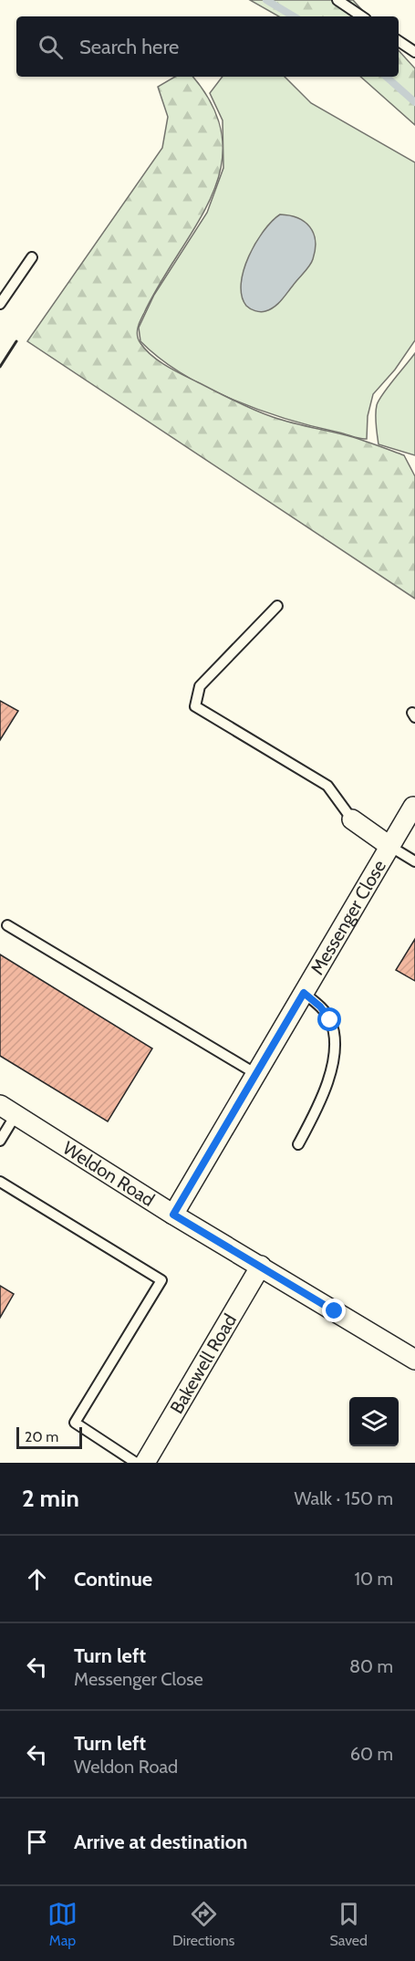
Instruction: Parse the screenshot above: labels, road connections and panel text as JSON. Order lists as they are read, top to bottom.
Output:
{
  "streets": {
    "street": ["Messenger Close", "Weldon Road", "Bakewell Road"]
  },
  "crossings": [
    ["Messenger Close", "Weldon Road"],
    ["Weldon Road", "Bakewell Road"]
  ],
  "scale_bar": "20 m",
  "page": {
    "search": "Search here",
    "scale": "20 m",
    "heading": ["2 min", "Walk · 150 m"],
    "list": [
      ["Continue", "10 m"],
      ["Turn left", "Messenger Close", "80 m"],
      ["Turn left", "Weldon Road", "60 m"],
      "Arrive at destination"
    ],
    "nav": ["Map", "Directions", "Saved"]
  }
}
